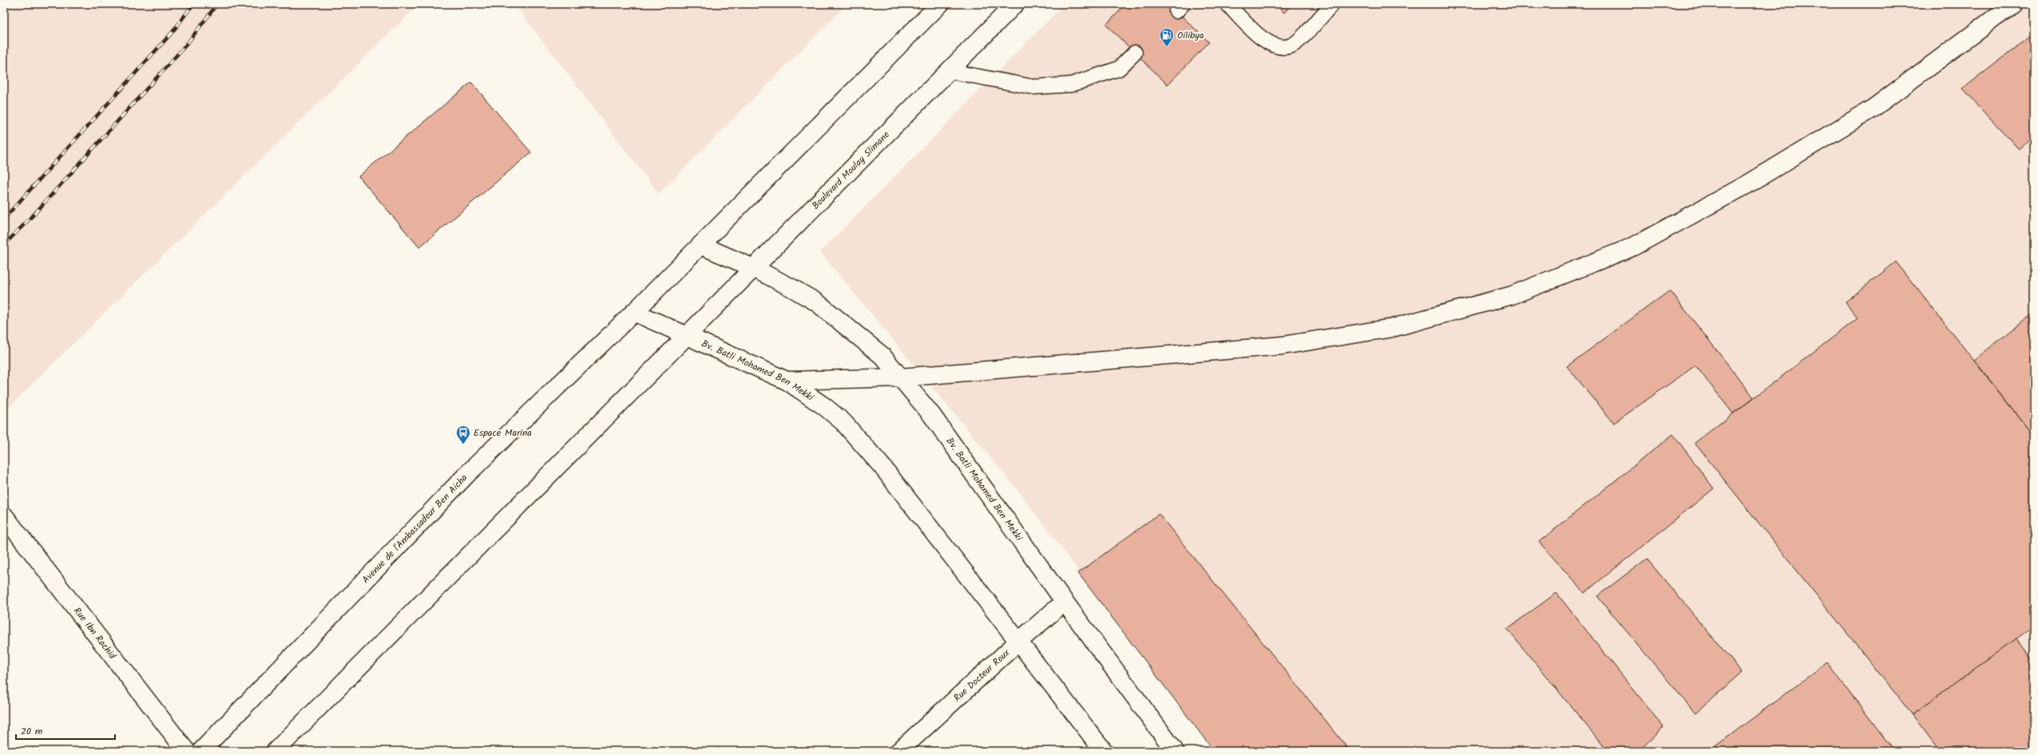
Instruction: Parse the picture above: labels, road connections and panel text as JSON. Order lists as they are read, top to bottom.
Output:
{
  "streets": {
    "street": [
      "Boulevard Moulay Slimane",
      "Bv. Batli Mohamed Ben Mekki",
      "Avenue de l'Ambassadeur Ben Aicha",
      "Rue Ibn Rachid",
      "Rue Docteur Roux"
    ]
  },
  "crossings": [
    ["Boulevard Moulay Slimane", "Bv. Batli Mohamed Ben Mekki"],
    ["Bv. Batli Mohamed Ben Mekki", "Avenue de l'Ambassadeur Ben Aicha"],
    ["Bv. Batli Mohamed Ben Mekki", "Rue Docteur Roux"]
  ],
  "places": {
    "fuel station": ["Oilibya"],
    "bus stop": ["Espace Marina"]
  },
  "scale_bar": "20 m"
}
